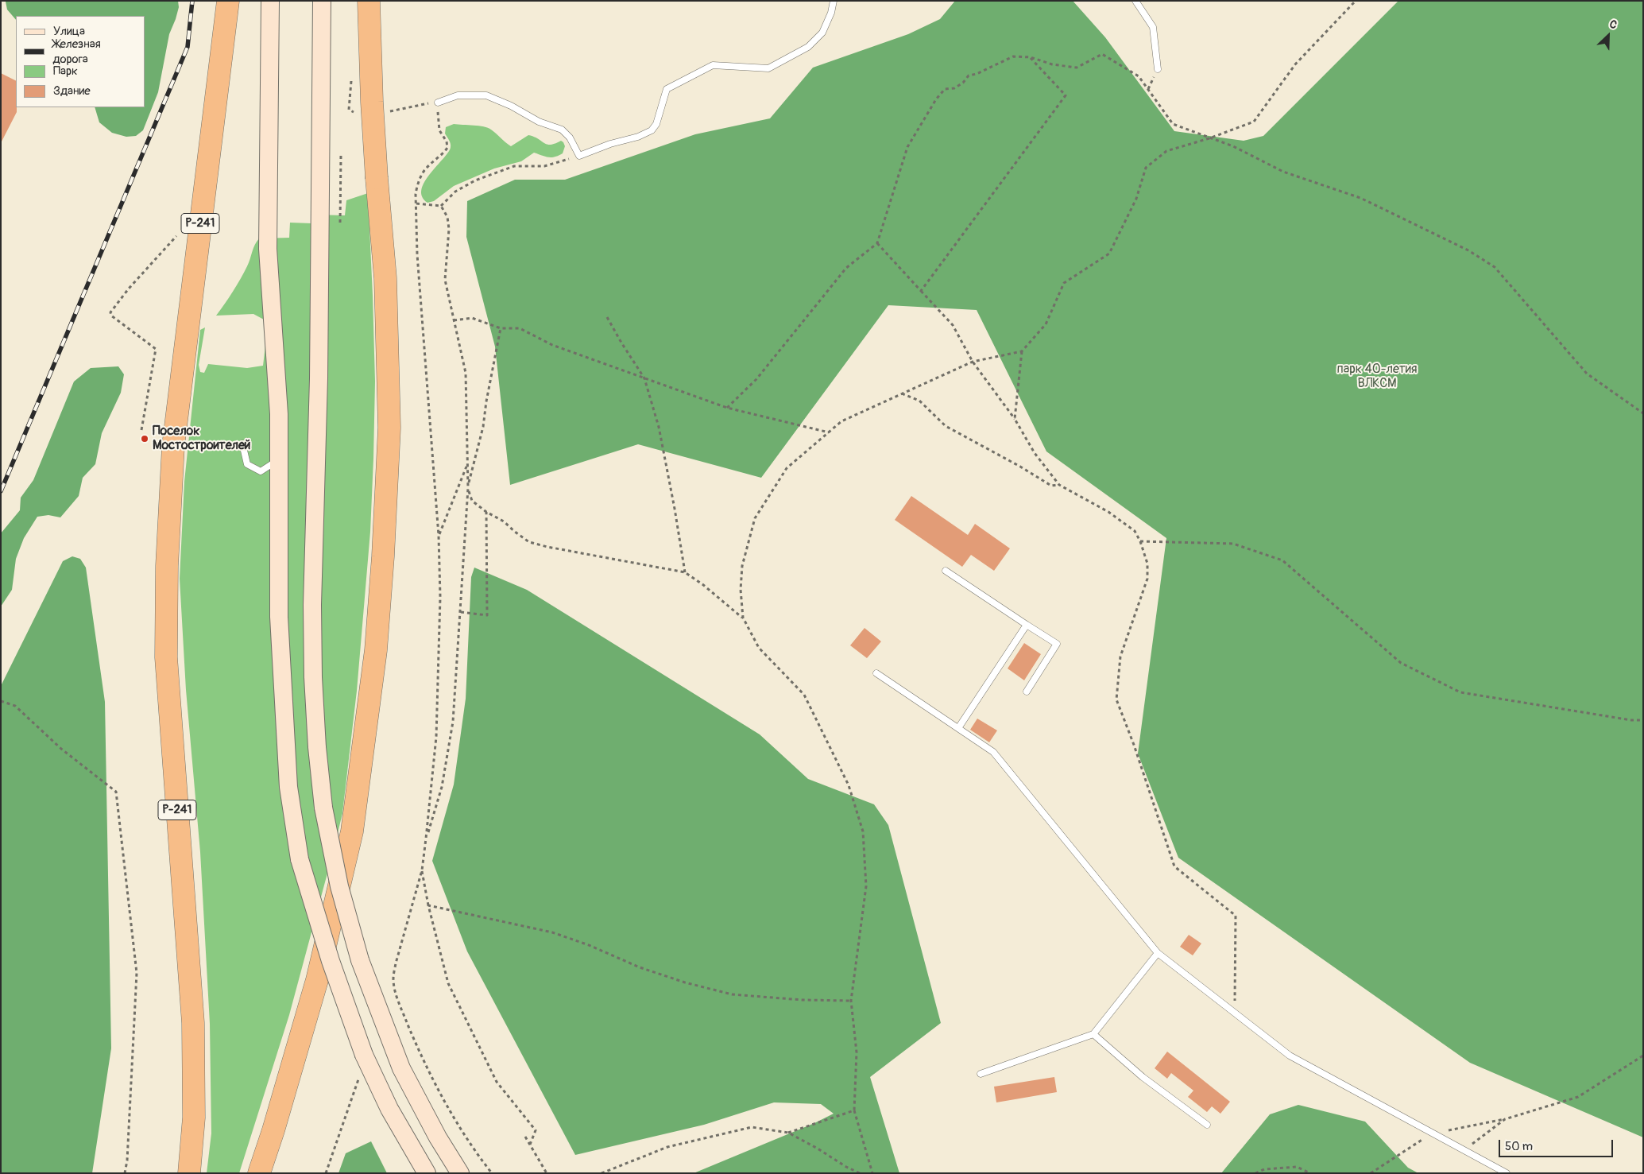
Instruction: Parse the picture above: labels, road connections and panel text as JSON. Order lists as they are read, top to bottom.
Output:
{
  "streets": {
    "highway": ["Р-241"]
  },
  "parks": ["парк 40-летия ВЛКСМ"],
  "places": ["Поселок Мостостроителей"],
  "legend": [
    "Улица",
    "Железная дорога",
    "Парк",
    "Здание"
  ],
  "scale_bar": "50 m",
  "north": "top right"
}
